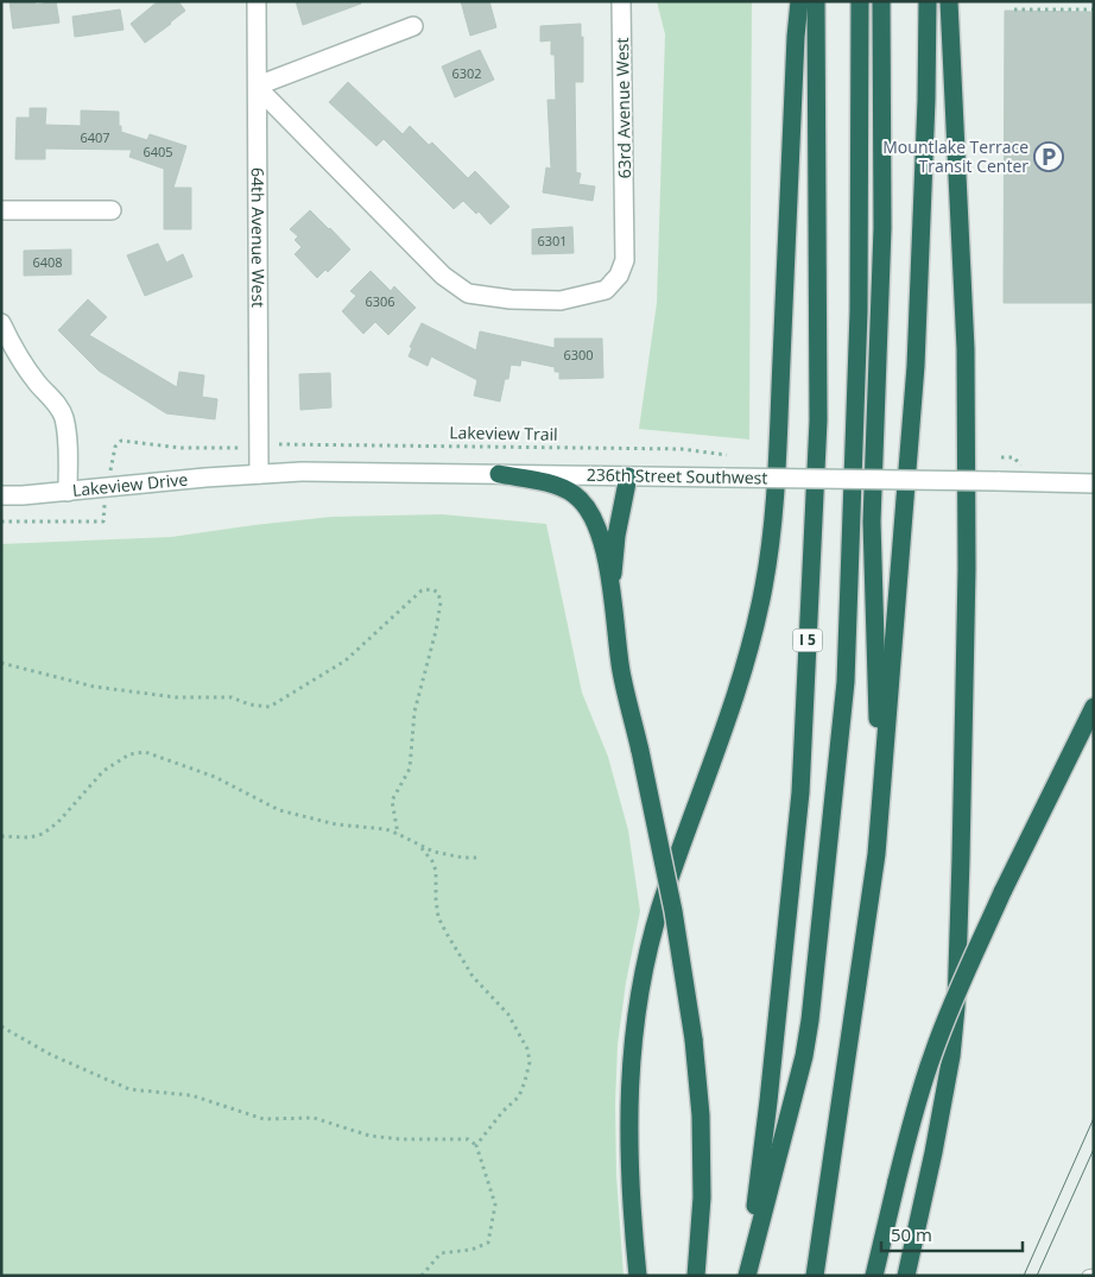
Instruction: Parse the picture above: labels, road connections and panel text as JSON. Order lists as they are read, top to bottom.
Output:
{
  "streets": {
    "highway": ["I 5"],
    "street": [
      "63rd Avenue West",
      "64th Avenue West",
      "236th Street Southwest",
      "Lakeview Drive"
    ],
    "path": ["Lakeview Trail"]
  },
  "crossings": [
    ["63rd Avenue West", "64th Avenue West"],
    ["64th Avenue West", "236th Street Southwest"],
    ["64th Avenue West", "Lakeview Drive"],
    ["236th Street Southwest", "Lakeview Drive"]
  ],
  "places": {
    "parking": ["Mountlake Terrace Transit Center"]
  },
  "house_numbers": [
    "6302",
    "6407",
    "6405",
    "6301",
    "6408",
    "6306",
    "6300"
  ],
  "scale_bar": "50 m"
}
